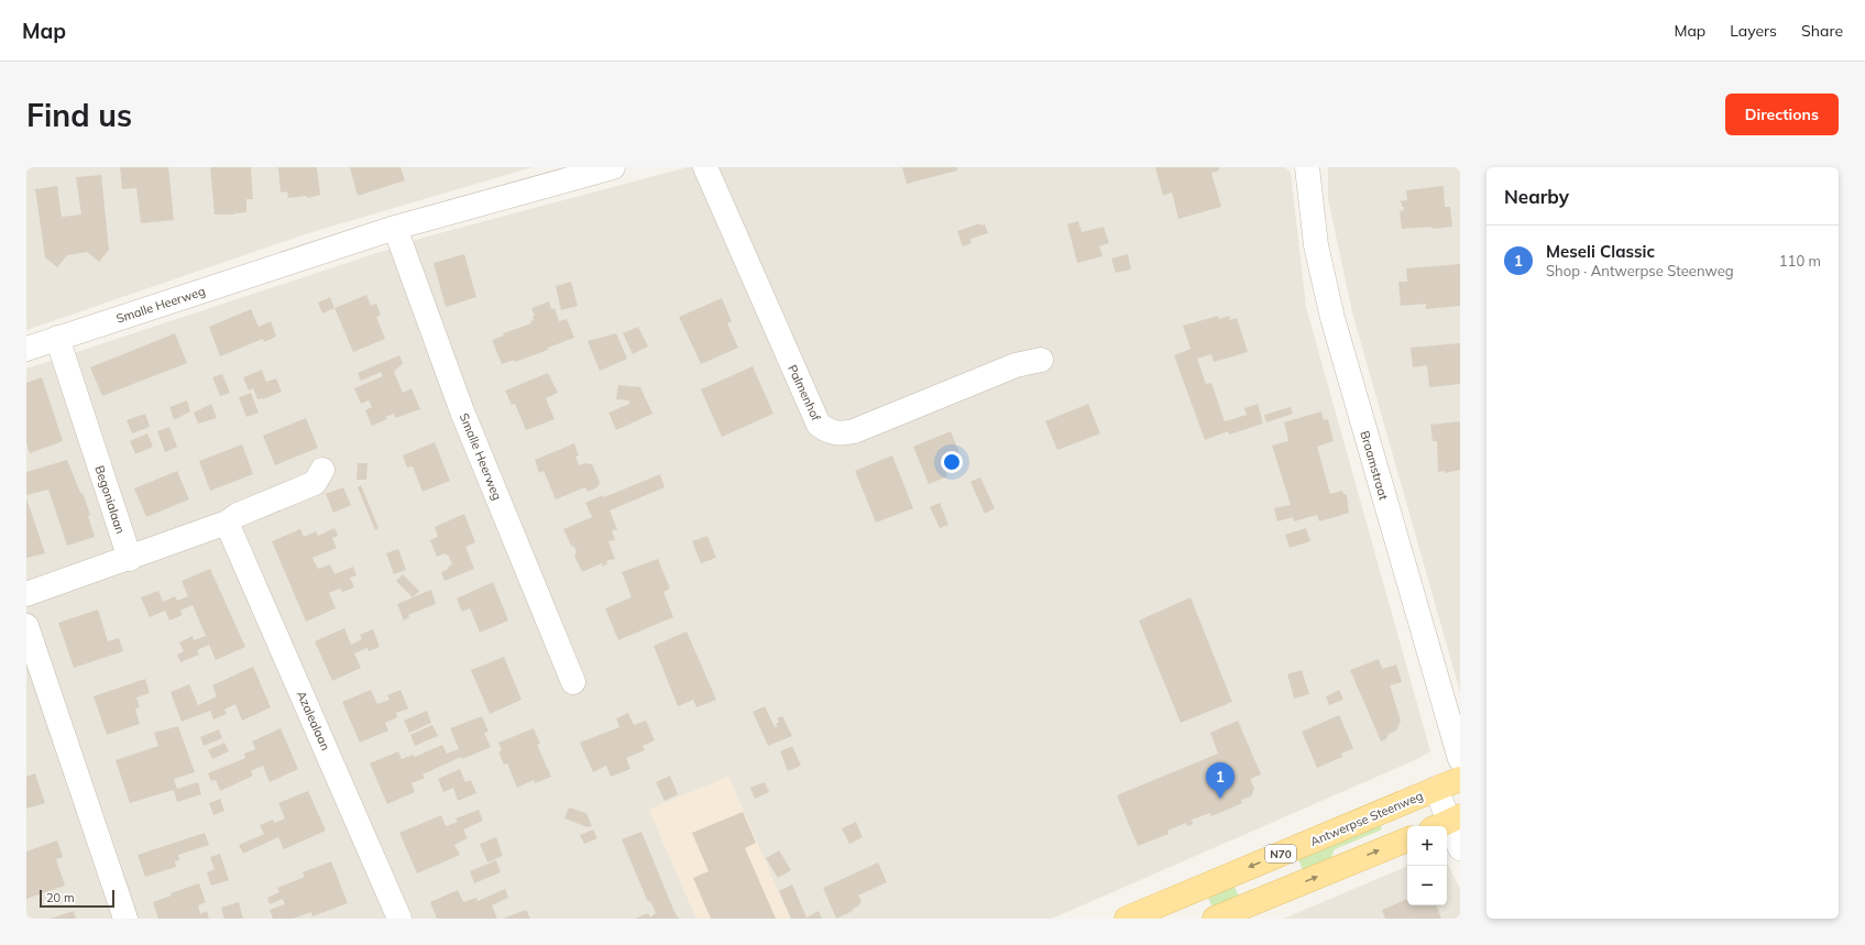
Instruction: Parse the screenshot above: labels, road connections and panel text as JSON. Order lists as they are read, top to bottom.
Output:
{
  "streets": {
    "main road": ["Antwerpse Steenweg", "N70"],
    "street": [
      "Smalle Heerweg",
      "Palmenhof",
      "Braamstraat",
      "Begonialaan",
      "Azalealaan"
    ]
  },
  "crossings": [
    ["Smalle Heerweg", "Begonialaan"]
  ],
  "scale_bar": "20 m",
  "page": {
    "header": "Map",
    "nav": ["Map", "Layers", "Share"],
    "buttons": "Directions",
    "title": "Find us",
    "heading": "Nearby",
    "list": [
      {
        "mark": "1",
        "name": "Meseli Classic",
        "note": "Shop · Antwerpse Steenweg",
        "value": "110 m"
      }
    ],
    "pins": "1",
    "map_buttons": ["+", "−"],
    "scale": "20 m"
  }
}
